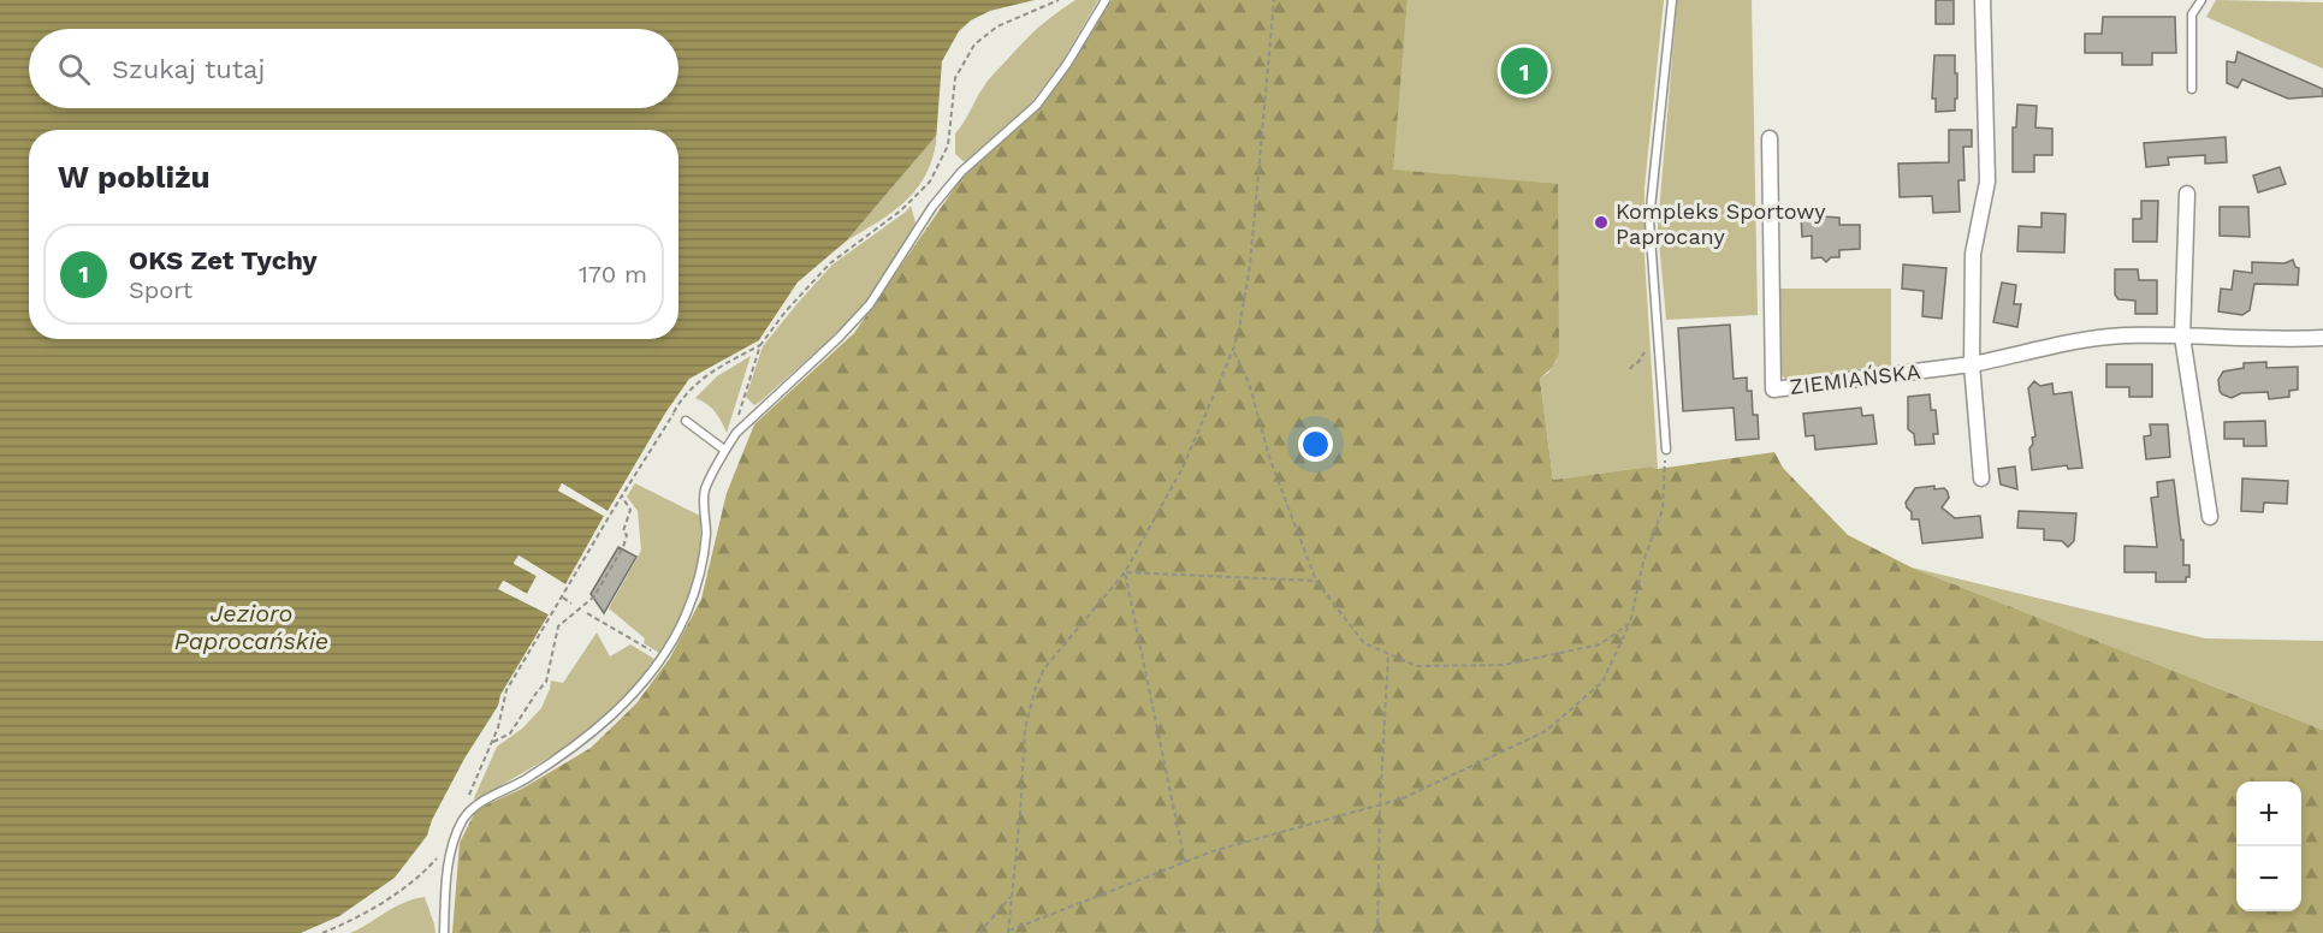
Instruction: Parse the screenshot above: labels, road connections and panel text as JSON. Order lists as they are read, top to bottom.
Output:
{
  "streets": {
    "street": ["ZIEMIAŃSKA"]
  },
  "water": ["Jezioro Paprocańskie"],
  "places": ["Kompleks Sportowy Paprocany"],
  "page": {
    "search": "Szukaj tutaj",
    "pins": "1",
    "heading": "W pobliżu",
    "list": [
      {
        "mark": "1",
        "name": "OKS Zet Tychy",
        "note": "Sport",
        "value": "170 m"
      }
    ],
    "map_buttons": ["+", "−"]
  }
}
